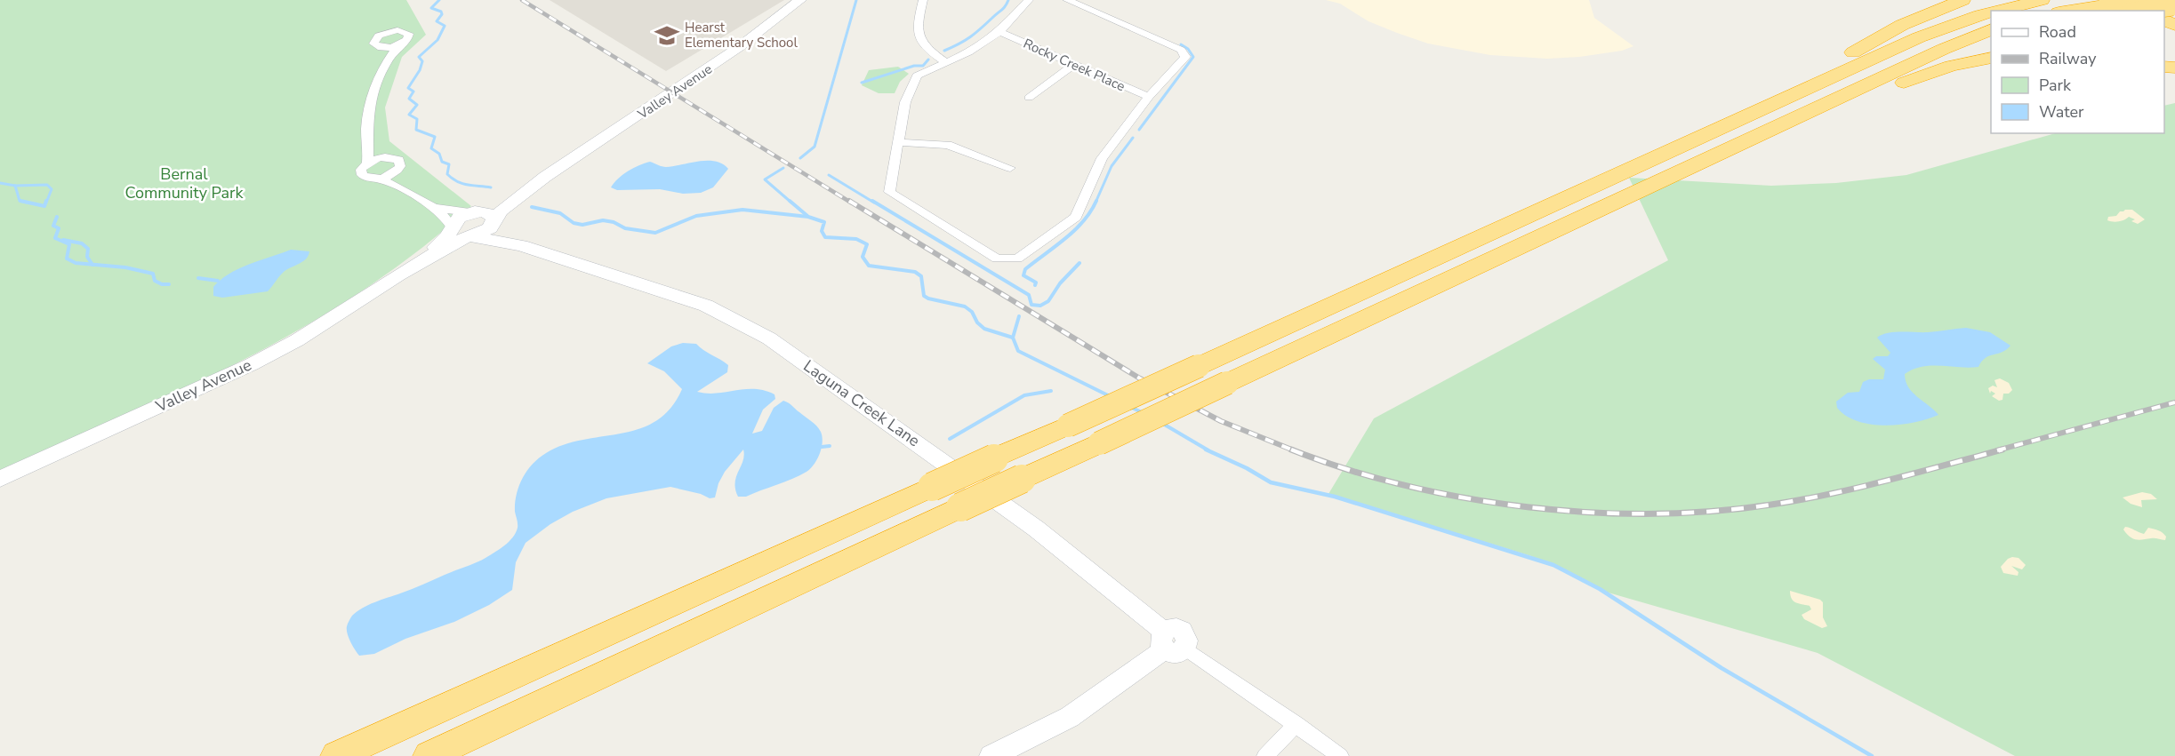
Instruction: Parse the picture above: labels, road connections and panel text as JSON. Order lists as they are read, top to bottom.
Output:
{
  "streets": {
    "street": ["Rocky Creek Place", "Valley Avenue", "Laguna Creek Lane"]
  },
  "crossings": [
    ["Valley Avenue", "Laguna Creek Lane"]
  ],
  "parks": ["Bernal Community Park"],
  "places": {
    "school or university": ["Hearst Elementary School"]
  },
  "legend": [
    "Road",
    "Railway",
    "Park",
    "Water"
  ]
}
